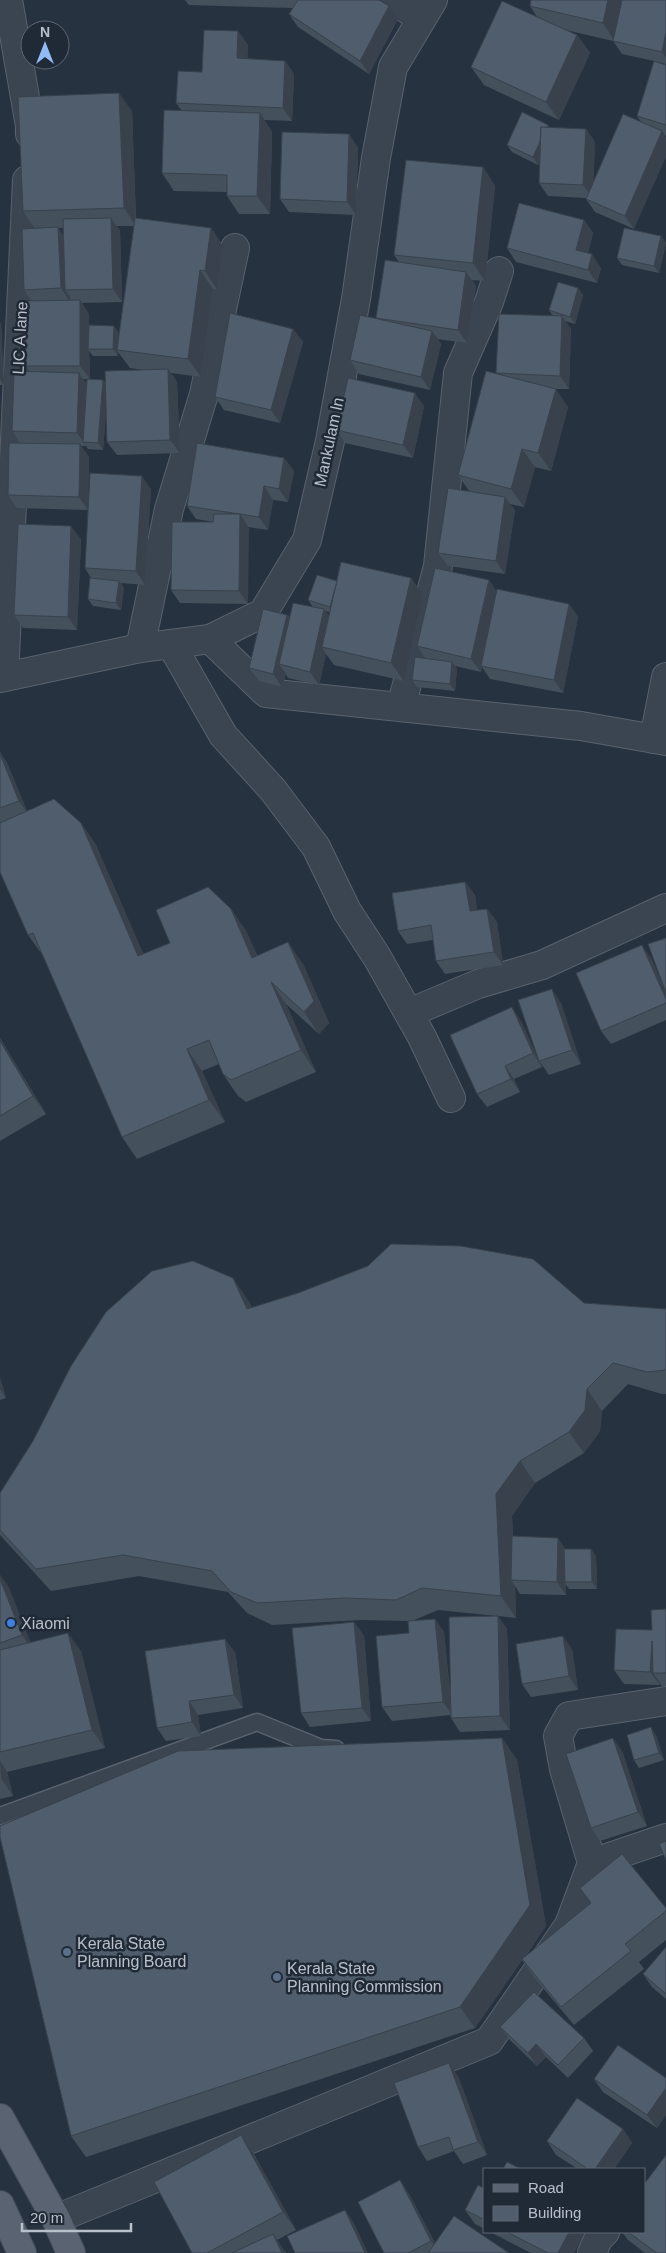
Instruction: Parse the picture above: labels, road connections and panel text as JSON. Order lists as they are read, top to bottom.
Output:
{
  "streets": {
    "street": ["LIC A lane", "Mankulam ln"]
  },
  "crossings": [
    ["LIC A lane", "Mankulam ln"]
  ],
  "places": ["Xiaomi", "Kerala State Planning Board", "Kerala State Planning Commission"],
  "legend": ["Road", "Building"],
  "scale_bar": "20 m",
  "north": "top"
}
